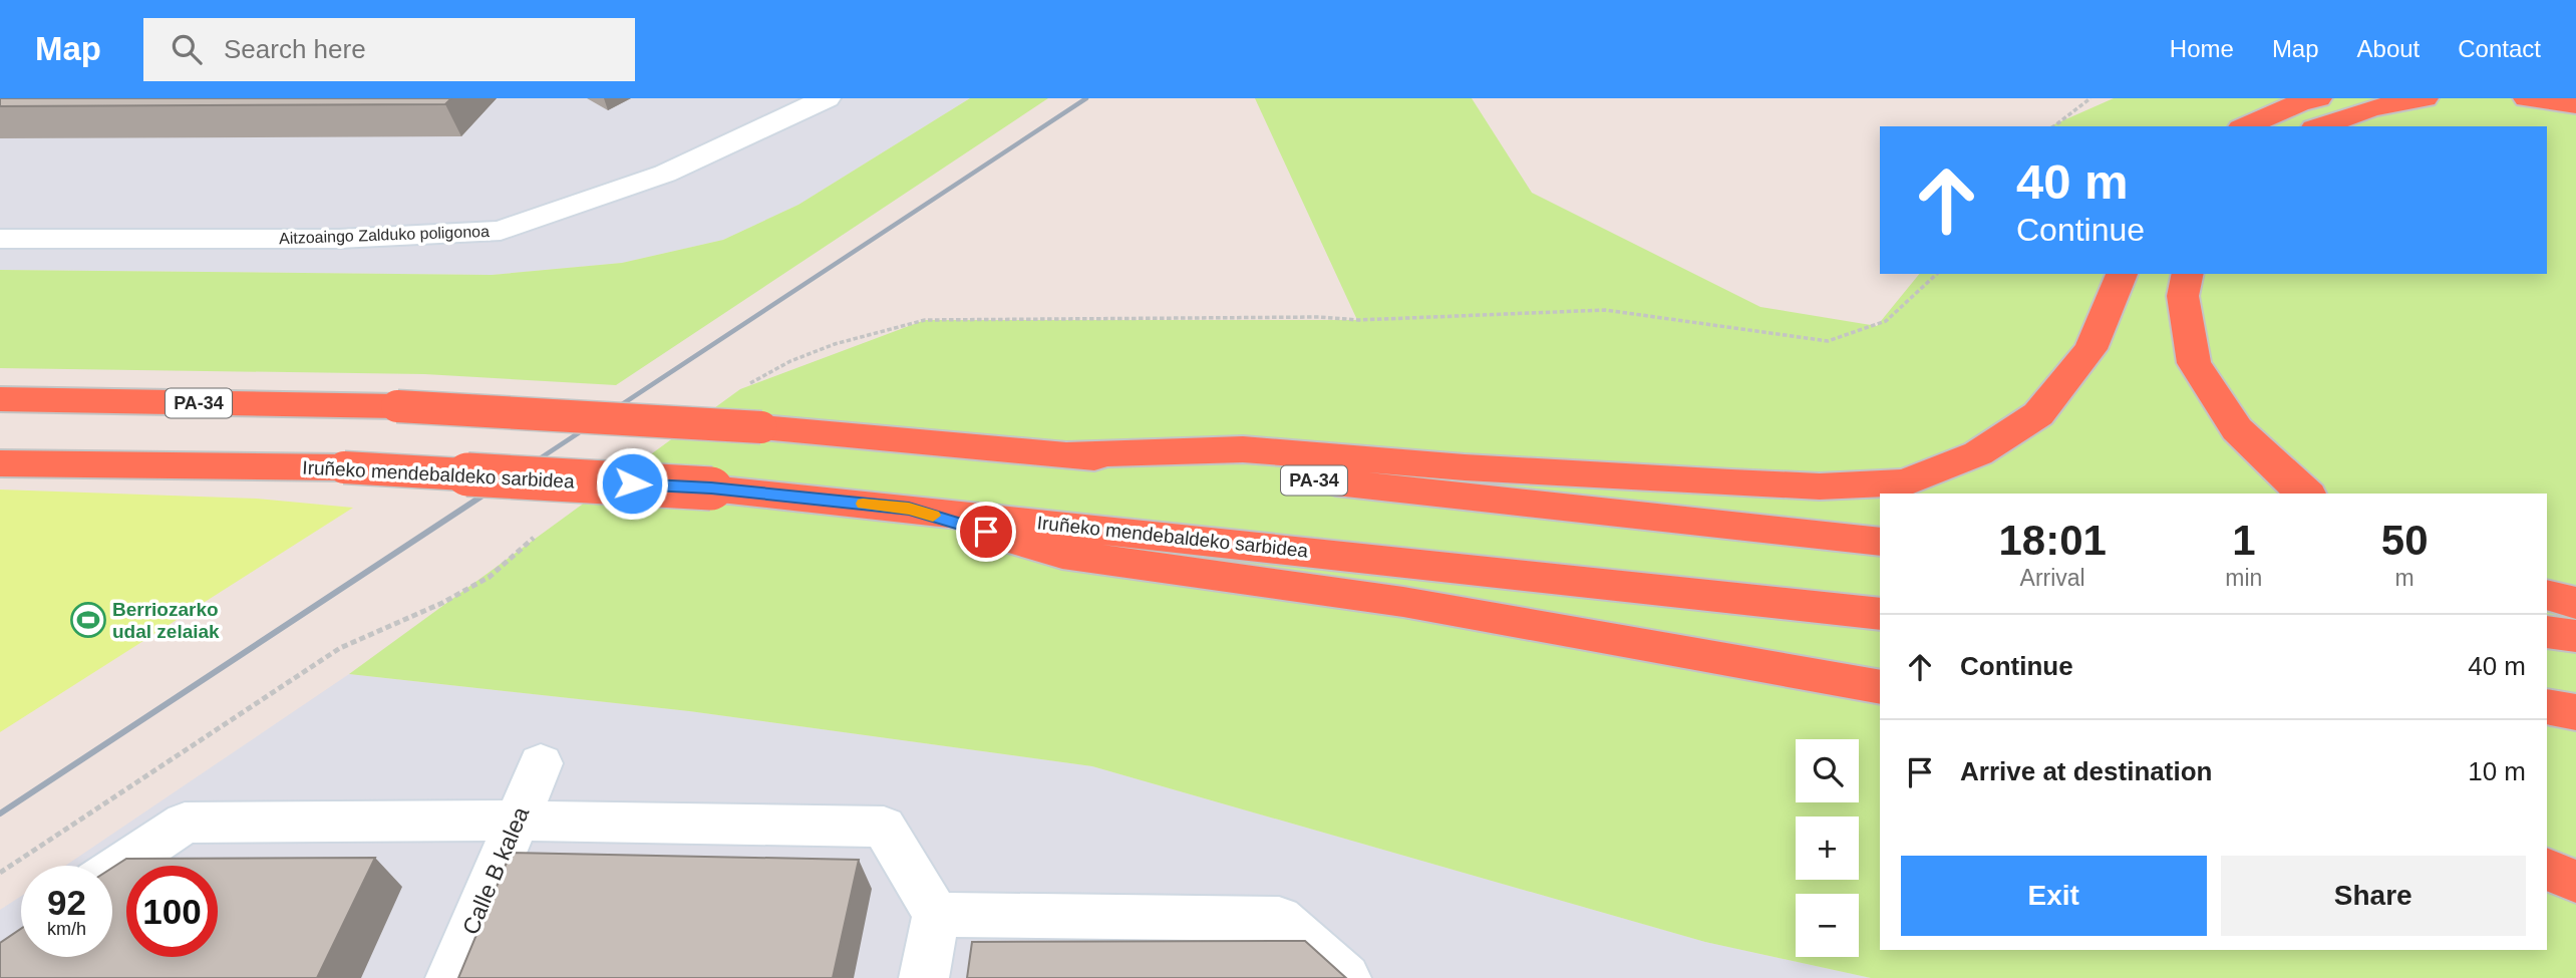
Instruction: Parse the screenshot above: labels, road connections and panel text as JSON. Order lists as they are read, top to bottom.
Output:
{
  "streets": {
    "highway": ["PA-34", "Iruñeko mendebaldeko sarbidea"],
    "street": ["Aitzoaingo Zalduko poligonoa", "Calle B kalea"]
  },
  "places": {
    "sports": ["Berriozarko udal zelaiak"]
  },
  "page": {
    "header": "Map",
    "search": "Search here",
    "nav": [
      "Home",
      "Map",
      "About",
      "Contact"
    ],
    "turn": ["40 m", "Continue"],
    "eta": [
      "18:01",
      "Arrival",
      "1",
      "min",
      "50",
      "m"
    ],
    "list": [
      {
        "name": "Continue",
        "value": "40 m"
      },
      {
        "name": "Arrive at destination",
        "value": "10 m"
      }
    ],
    "map_buttons": ["+", "−"],
    "buttons": ["Exit", "Share"],
    "speed": "92 km/h",
    "limit": "100"
  }
}
